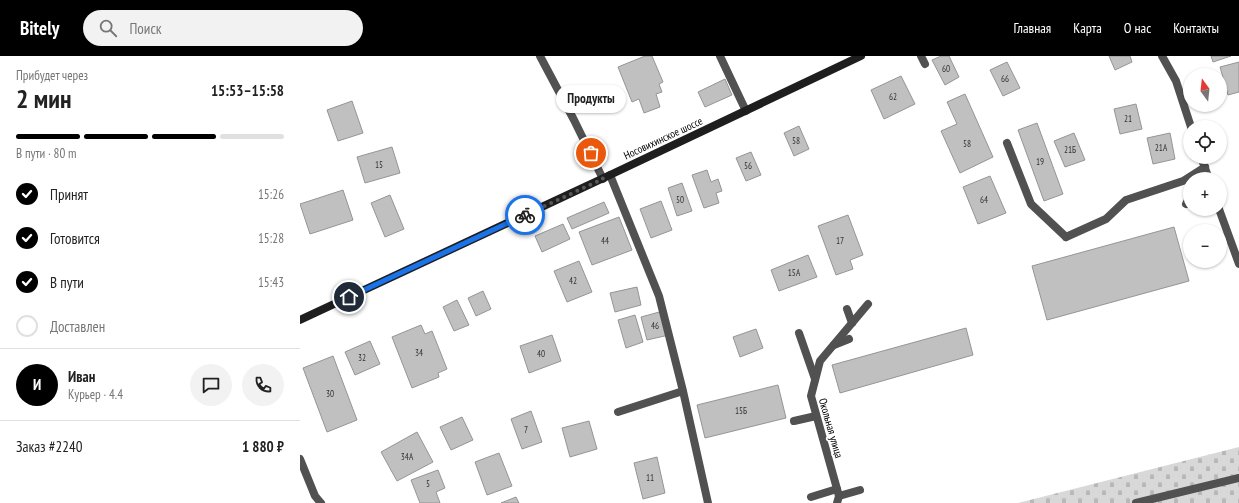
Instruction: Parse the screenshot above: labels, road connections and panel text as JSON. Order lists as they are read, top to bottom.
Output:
{
  "streets": {
    "main road": ["Носовихинское шоссе"],
    "street": ["Окольная улица"]
  },
  "places": ["Продукты"],
  "house_numbers": [
    "60",
    "66",
    "62",
    "21",
    "58",
    "58",
    "21А",
    "21Б",
    "19",
    "15",
    "56",
    "50",
    "64",
    "44",
    "17",
    "15А",
    "42",
    "46",
    "34",
    "40",
    "32",
    "30",
    "15Б",
    "7",
    "34А",
    "11",
    "5"
  ],
  "north": "top",
  "page": {
    "header": "Bitely",
    "search": "Поиск",
    "nav": [
      "Главная",
      "Карта",
      "О нас",
      "Контакты"
    ],
    "heading": ["2 мин", "Прибудет через", "15:53–15:58"],
    "panel": [
      "Иван",
      "Курьер · 4.4",
      "Заказ #2240",
      "1 880 ₽"
    ],
    "map_buttons": ["+", "−"],
    "bubble": "Продукты",
    "bar": "В пути · 80 m",
    "list": [
      ["Принят", "15:26"],
      ["Готовится", "15:28"],
      ["В пути", "15:43"],
      "Доставлен"
    ],
    "round": "И"
  }
}
